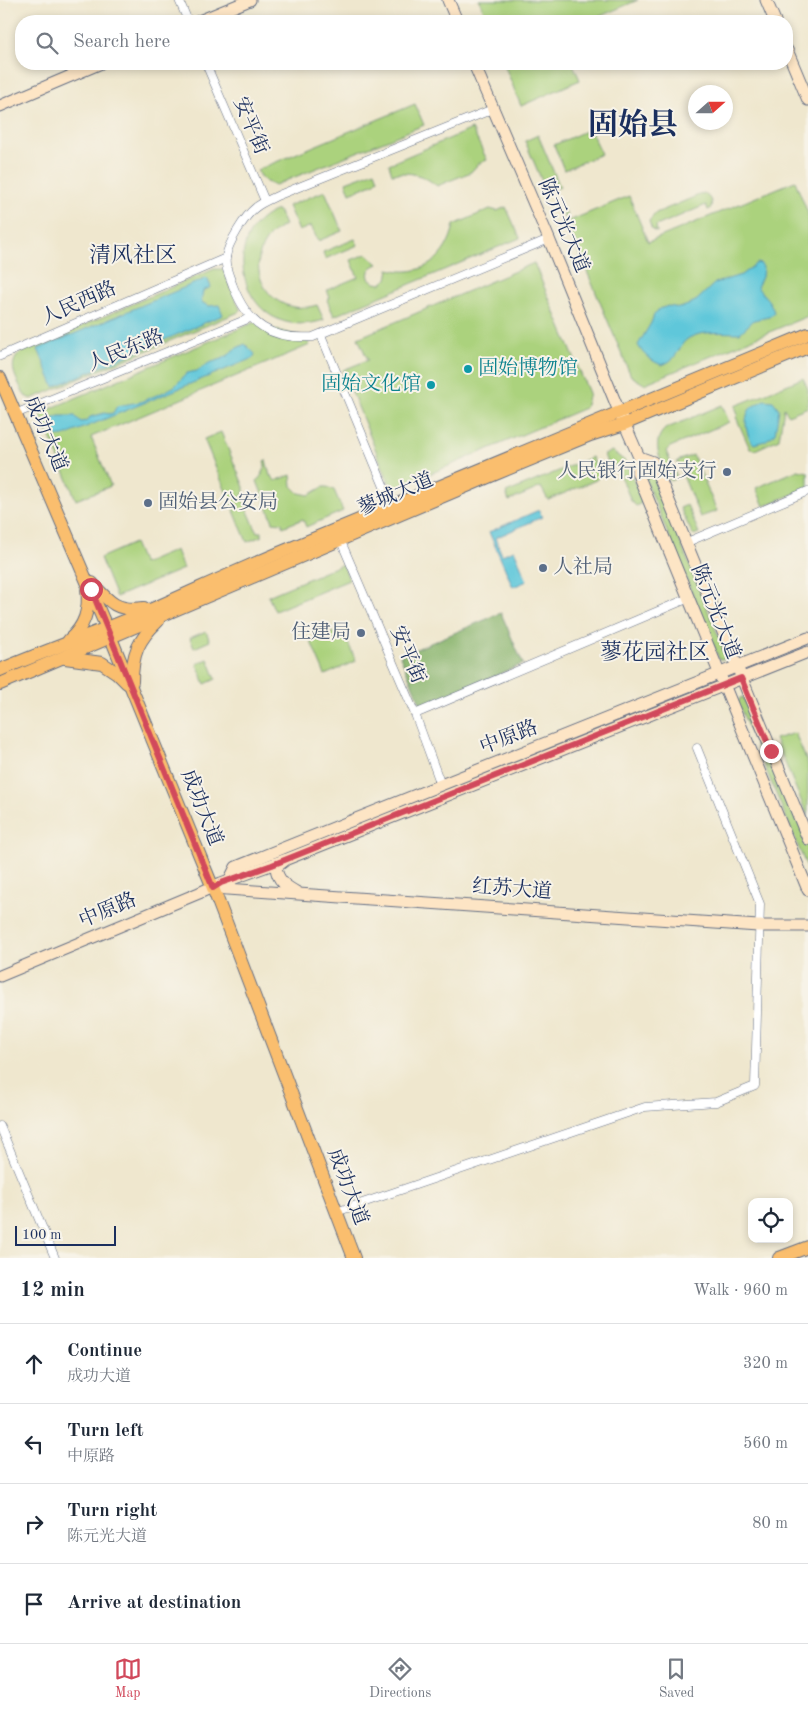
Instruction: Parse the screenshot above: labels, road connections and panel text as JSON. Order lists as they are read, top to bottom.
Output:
{
  "streets": {
    "main road": [
      "陈元光大道",
      "成功大道",
      "蓼城大道",
      "中原路",
      "红苏大道"
    ],
    "street": ["安平街", "人民西路", "人民东路"]
  },
  "crossings": [
    ["安平街", "蓼城大道"],
    ["安平街", "中原路"],
    ["陈元光大道", "蓼城大道"],
    ["陈元光大道", "中原路"],
    ["人民东路", "成功大道"],
    ["成功大道", "蓼城大道"],
    ["成功大道", "中原路"],
    ["成功大道", "红苏大道"],
    ["中原路", "红苏大道"]
  ],
  "districts": ["固始县", "清风社区", "蓼花园社区"],
  "places": [
    "固始博物馆",
    "固始文化馆",
    "人民银行固始支行",
    "固始县公安局",
    "人社局",
    "住建局"
  ],
  "scale_bar": "100 m",
  "north": "right",
  "page": {
    "search": "Search here",
    "scale": "100 m",
    "heading": ["12 min", "Walk · 960 m"],
    "list": [
      ["Continue", "成功大道", "320 m"],
      ["Turn left", "中原路", "560 m"],
      ["Turn right", "陈元光大道", "80 m"],
      "Arrive at destination"
    ],
    "nav": ["Map", "Directions", "Saved"]
  }
}
